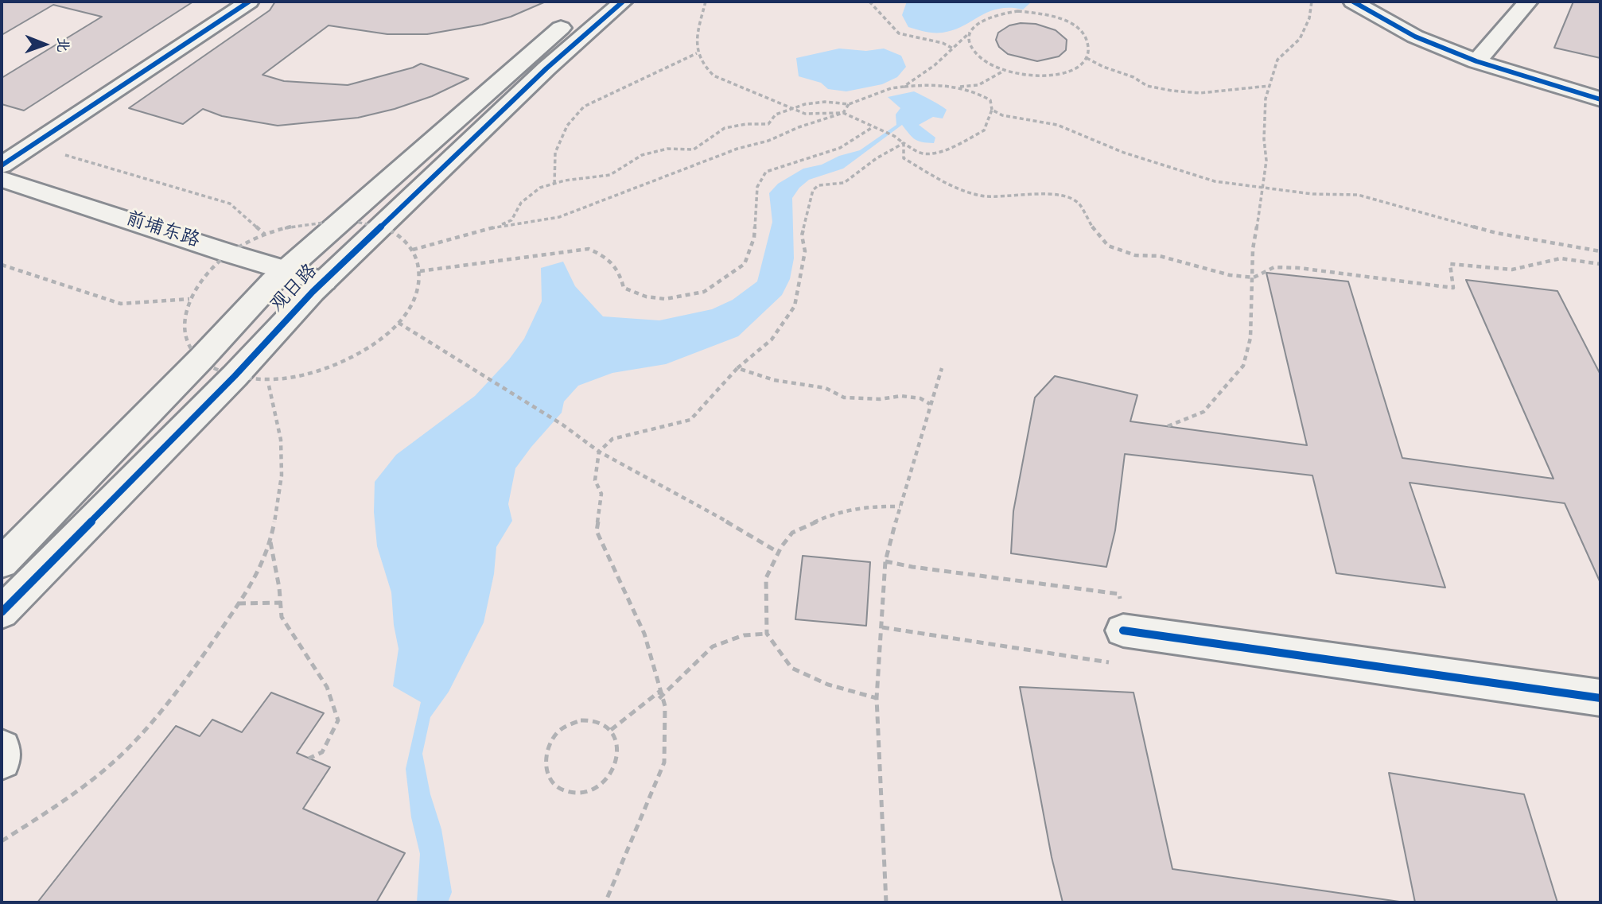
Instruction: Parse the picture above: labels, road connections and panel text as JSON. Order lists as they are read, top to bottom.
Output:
{
  "streets": {
    "street": ["前埔东路", "观日路"]
  },
  "crossings": [
    ["前埔东路", "观日路"]
  ],
  "north": "right"
}
